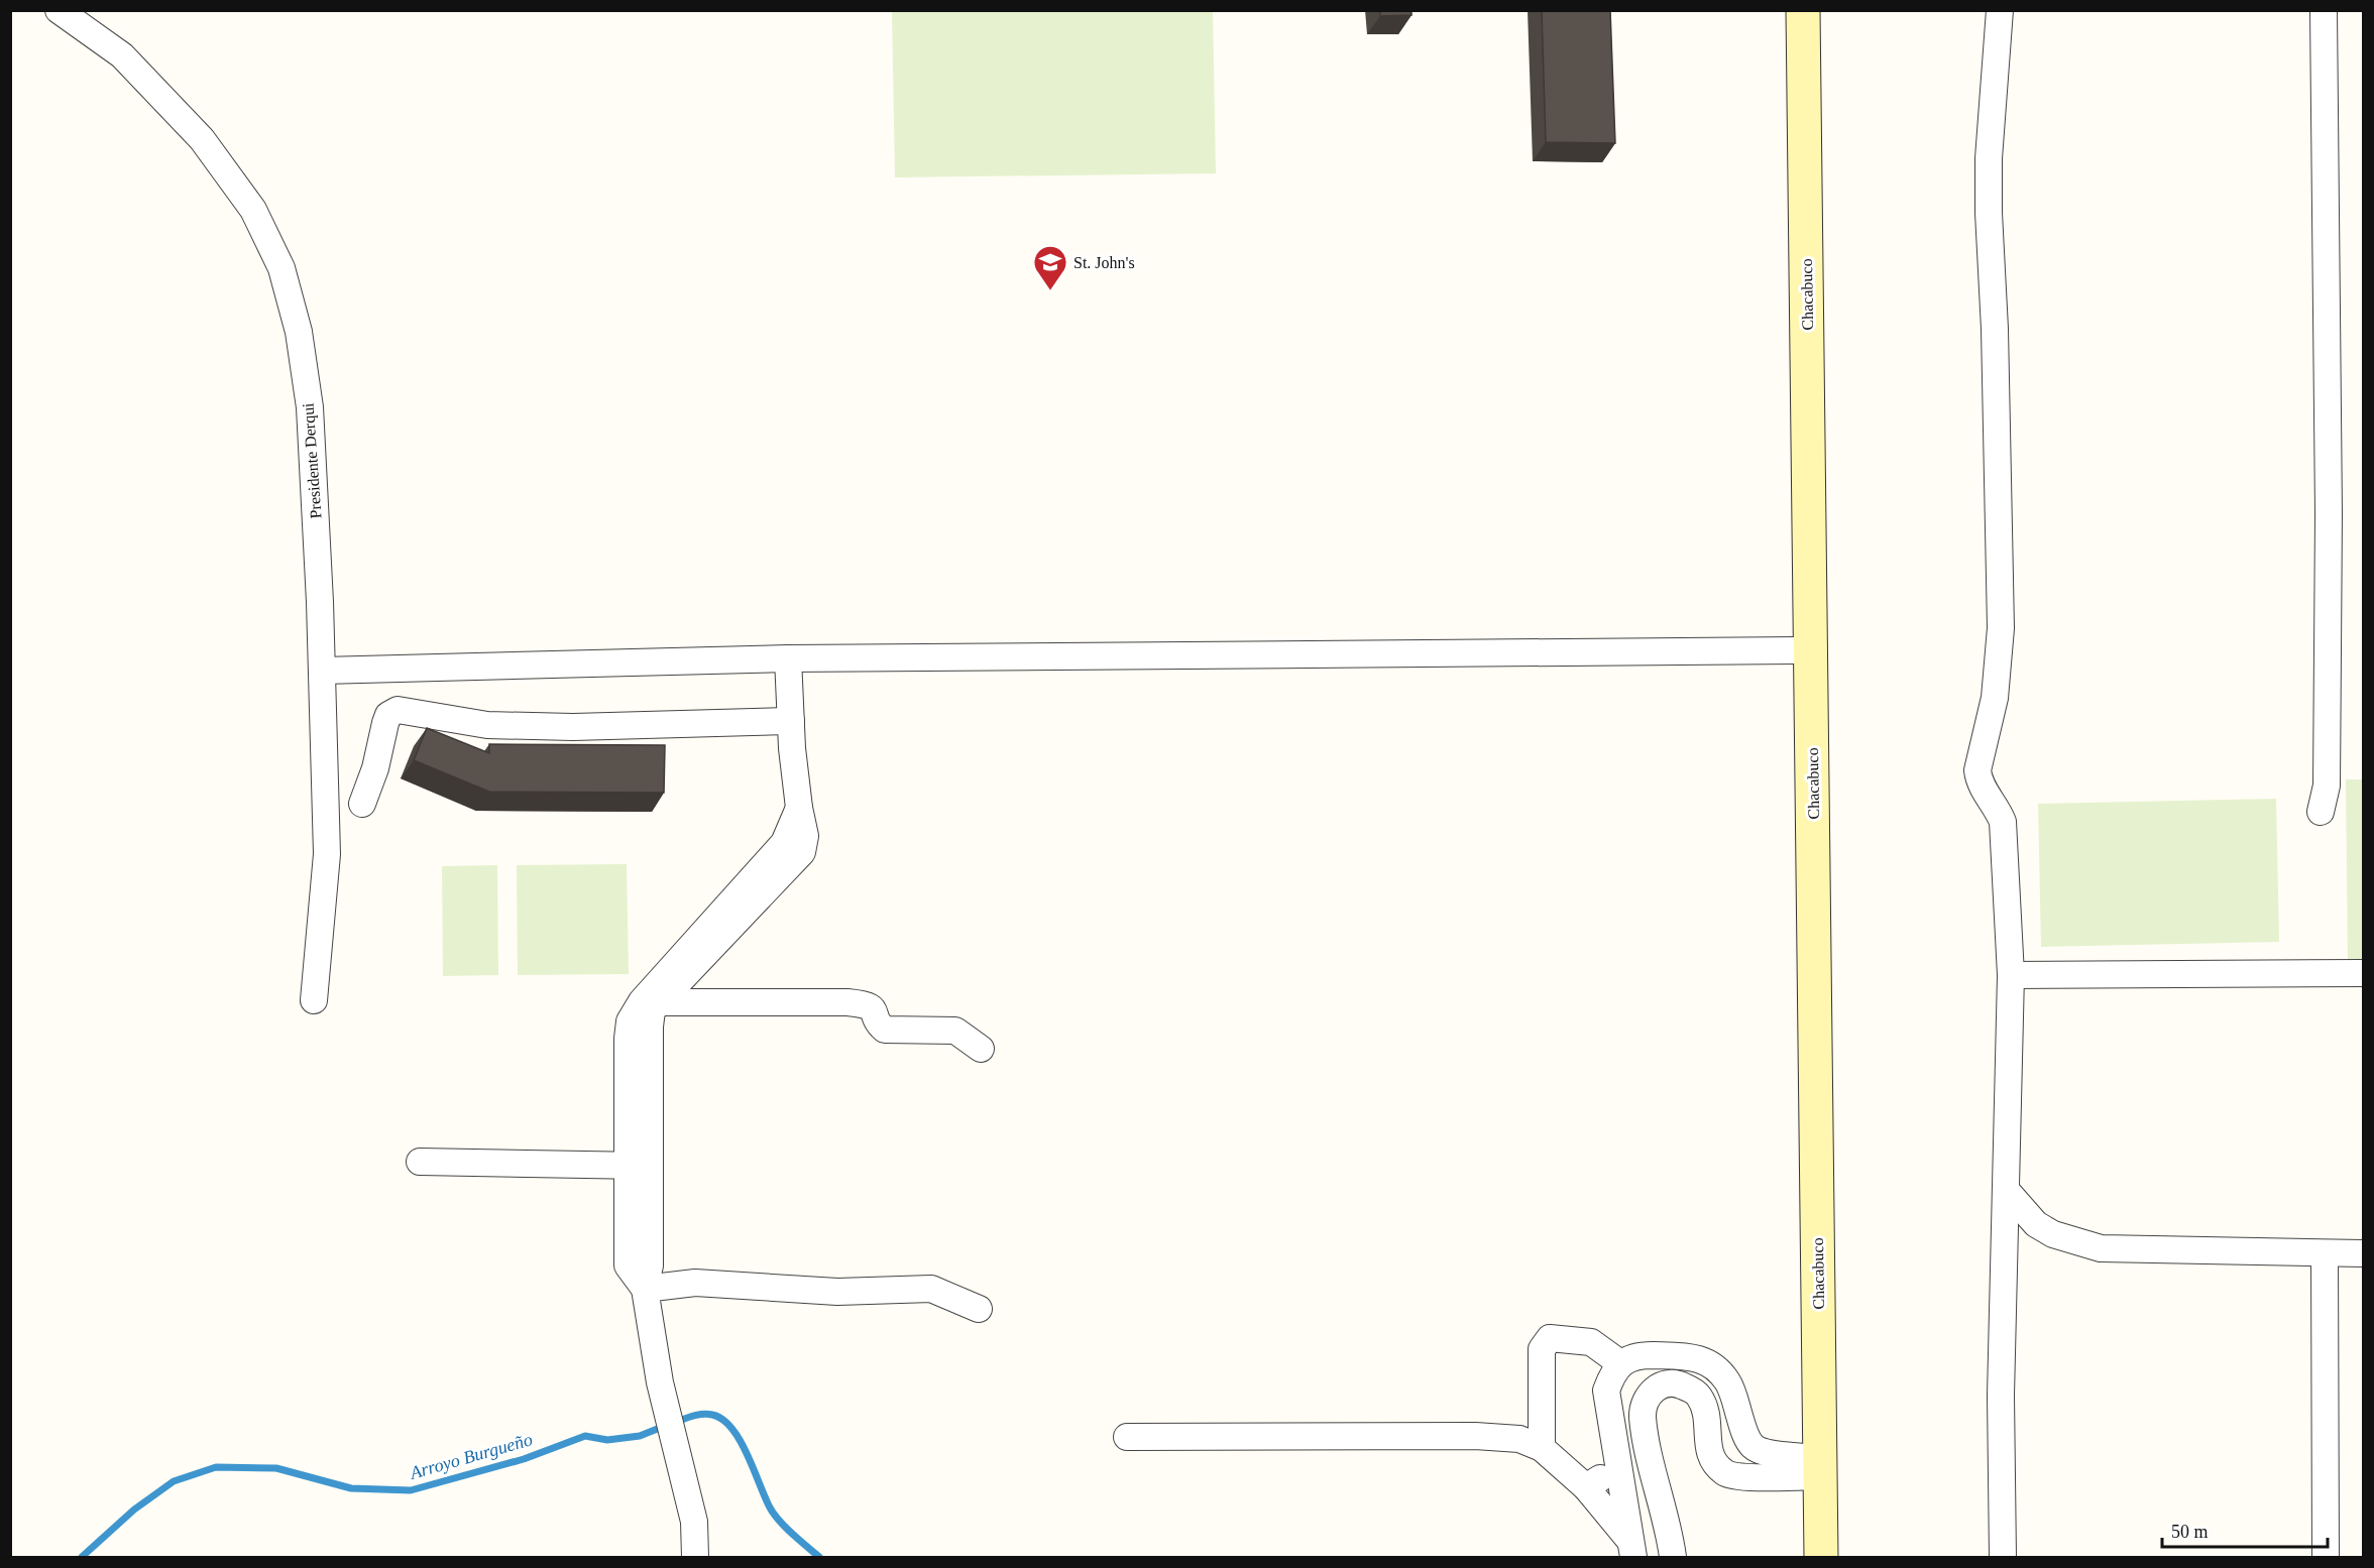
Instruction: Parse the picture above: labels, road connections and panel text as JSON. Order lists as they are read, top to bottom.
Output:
{
  "streets": {
    "street": ["Chacabuco", "Presidente Derqui"]
  },
  "water": ["Arroyo Burgueño"],
  "places": {
    "school or university": ["St. John's"]
  },
  "scale_bar": "50 m"
}
